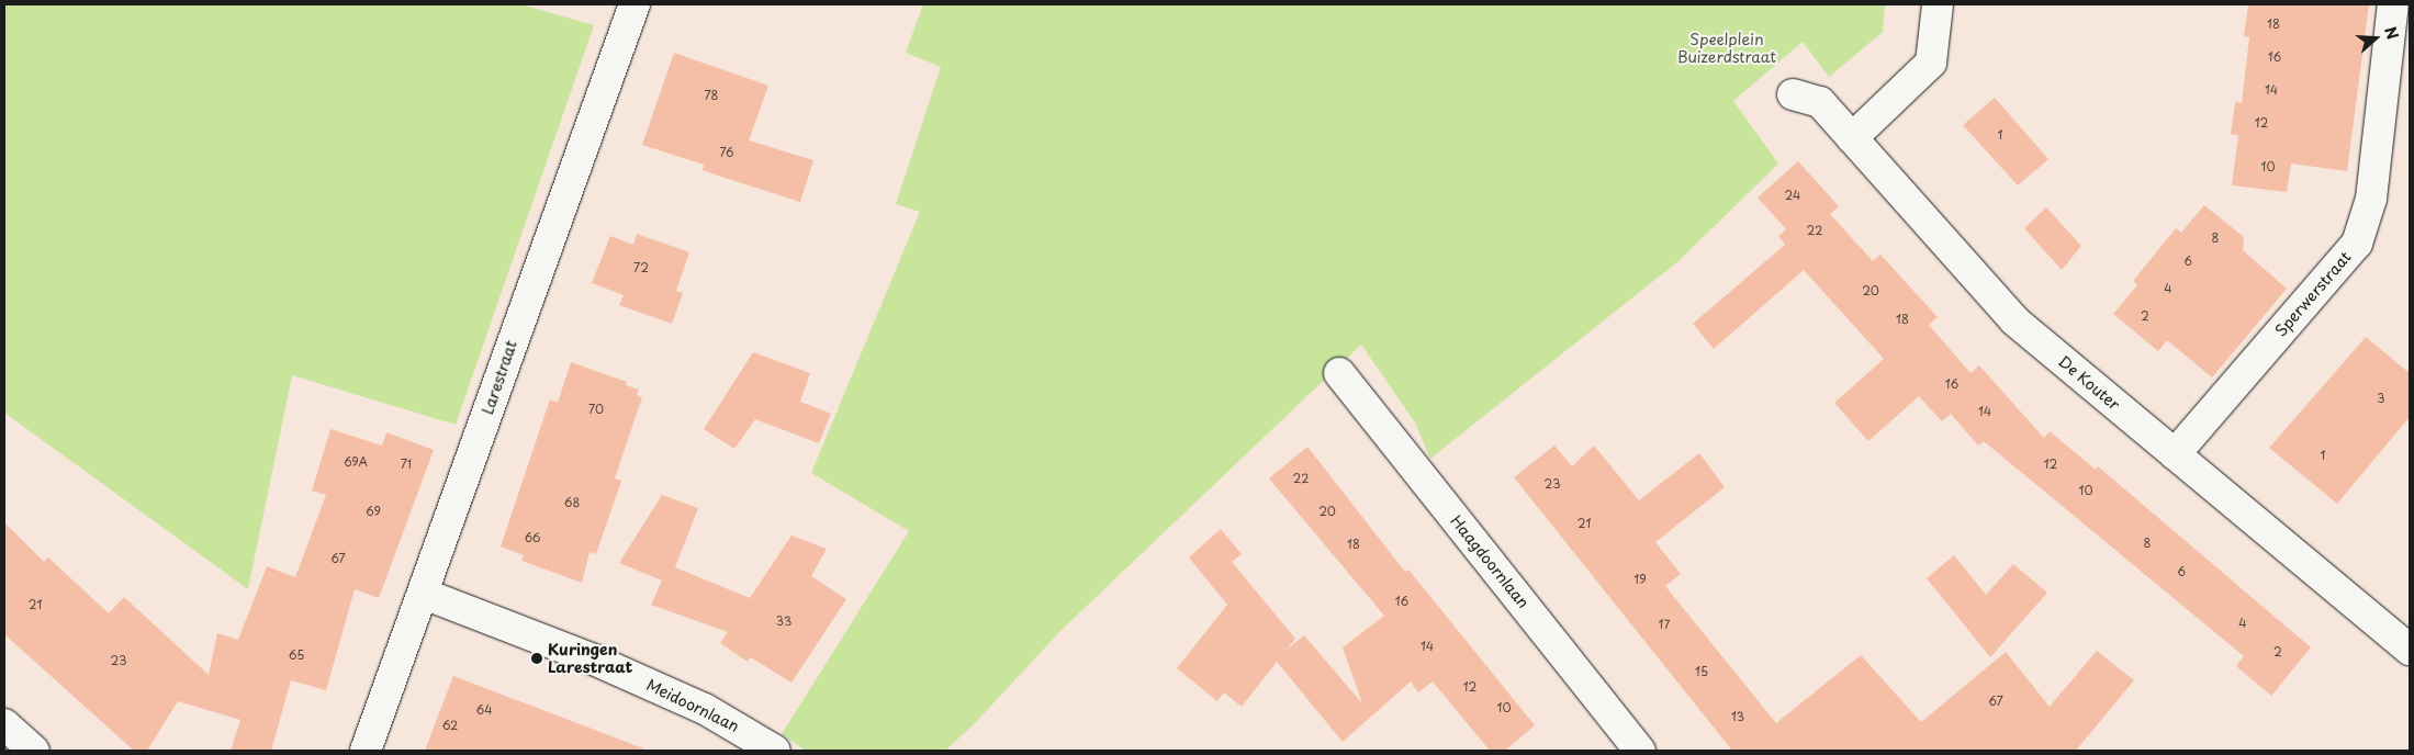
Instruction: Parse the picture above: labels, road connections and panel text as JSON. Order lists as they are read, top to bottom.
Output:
{
  "streets": {
    "street": [
      "Sperwerstraat",
      "Larestraat",
      "De Kouter",
      "Haagdoornlaan",
      "Meidoornlaan"
    ]
  },
  "crossings": [
    ["Sperwerstraat", "De Kouter"],
    ["Larestraat", "Meidoornlaan"]
  ],
  "parks": ["Speelplein Buizerdstraat"],
  "places": ["Kuringen Larestraat"],
  "house_numbers": [
    "18",
    "16",
    "14",
    "78",
    "12",
    "1",
    "76",
    "10",
    "24",
    "22",
    "8",
    "6",
    "72",
    "4",
    "20",
    "2",
    "18",
    "16",
    "3",
    "70",
    "14",
    "1",
    "69A",
    "71",
    "12",
    "22",
    "23",
    "10",
    "68",
    "69",
    "20",
    "21",
    "66",
    "8",
    "18",
    "67",
    "6",
    "19",
    "16",
    "21",
    "33",
    "4",
    "17",
    "14",
    "2",
    "65",
    "23",
    "15",
    "12",
    "67",
    "10",
    "64",
    "13",
    "62"
  ],
  "north": "right"
}
